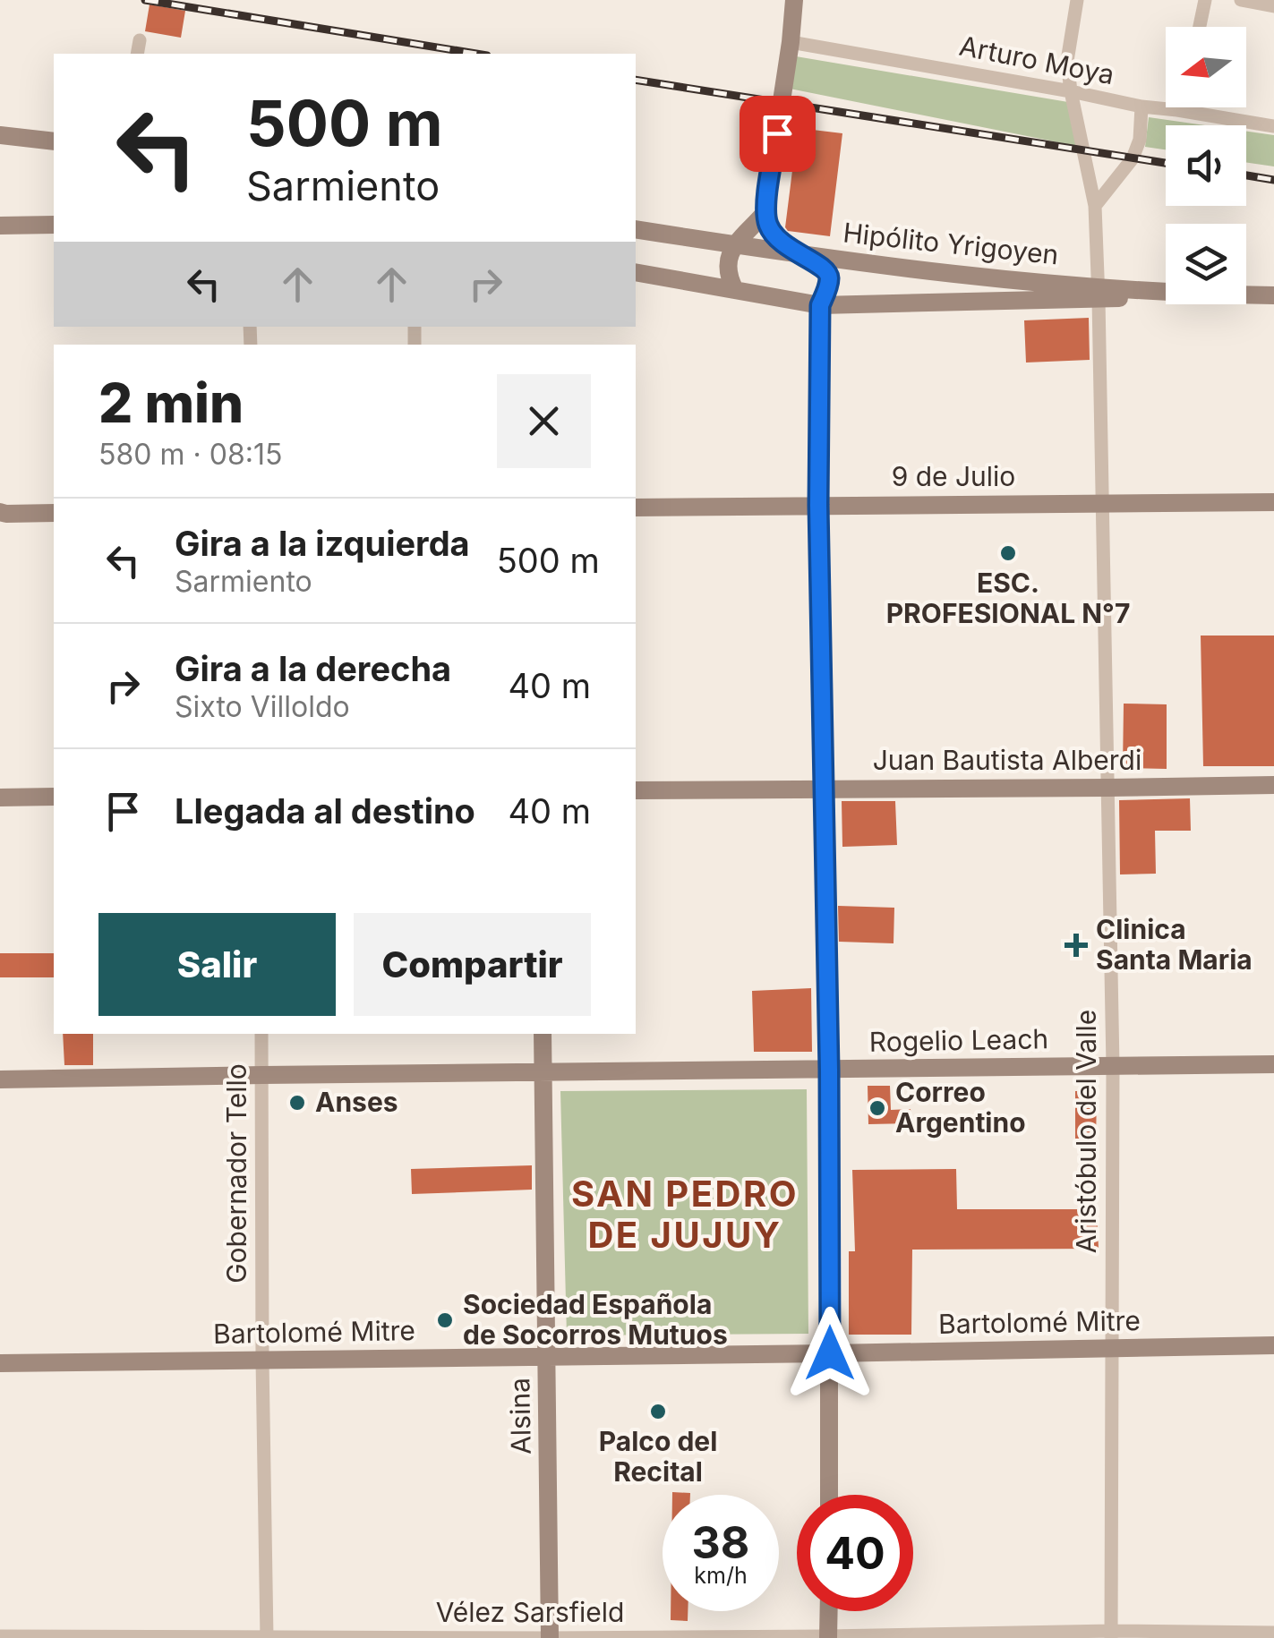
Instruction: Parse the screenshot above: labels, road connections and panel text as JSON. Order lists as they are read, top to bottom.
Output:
{
  "streets": {
    "street": [
      "Arturo Moya",
      "Hipólito Yrigoyen",
      "9 de Julio",
      "Juan Bautista Alberdi",
      "Rogelio Leach",
      "Aristóbulo del Valle",
      "Gobernador Tello",
      "Bartolomé Mitre",
      "Alsina",
      "Vélez Sarsfield"
    ]
  },
  "crossings": [
    ["Arturo Moya", "Aristóbulo del Valle"],
    ["Hipólito Yrigoyen", "Aristóbulo del Valle"],
    ["9 de Julio", "Aristóbulo del Valle"],
    ["Juan Bautista Alberdi", "Aristóbulo del Valle"],
    ["Rogelio Leach", "Aristóbulo del Valle"],
    ["Rogelio Leach", "Gobernador Tello"],
    ["Rogelio Leach", "Alsina"],
    ["Aristóbulo del Valle", "Bartolomé Mitre"],
    ["Aristóbulo del Valle", "Vélez Sarsfield"],
    ["Gobernador Tello", "Bartolomé Mitre"],
    ["Gobernador Tello", "Vélez Sarsfield"],
    ["Bartolomé Mitre", "Alsina"],
    ["Alsina", "Vélez Sarsfield"]
  ],
  "districts": ["SAN PEDRO DE JUJUY"],
  "places": {
    "other": [
      "ESC. PROFESIONAL N°7",
      "Anses",
      "Correo Argentino",
      "Sociedad Española de Socorros Mutuos",
      "Palco del Recital"
    ],
    "health": ["Clinica Santa Maria"]
  },
  "north": "left",
  "page": {
    "turn": ["500 m", "Sarmiento"],
    "heading": ["2 min", "580 m · 08:15"],
    "list": [
      {
        "name": "Gira a la izquierda",
        "note": "Sarmiento",
        "value": "500 m"
      },
      {
        "name": "Gira a la derecha",
        "note": "Sixto Villoldo",
        "value": "40 m"
      },
      {
        "name": "Llegada al destino",
        "value": "40 m"
      }
    ],
    "buttons": ["Salir", "Compartir"],
    "speed": "38 km/h",
    "limit": "40"
  }
}
